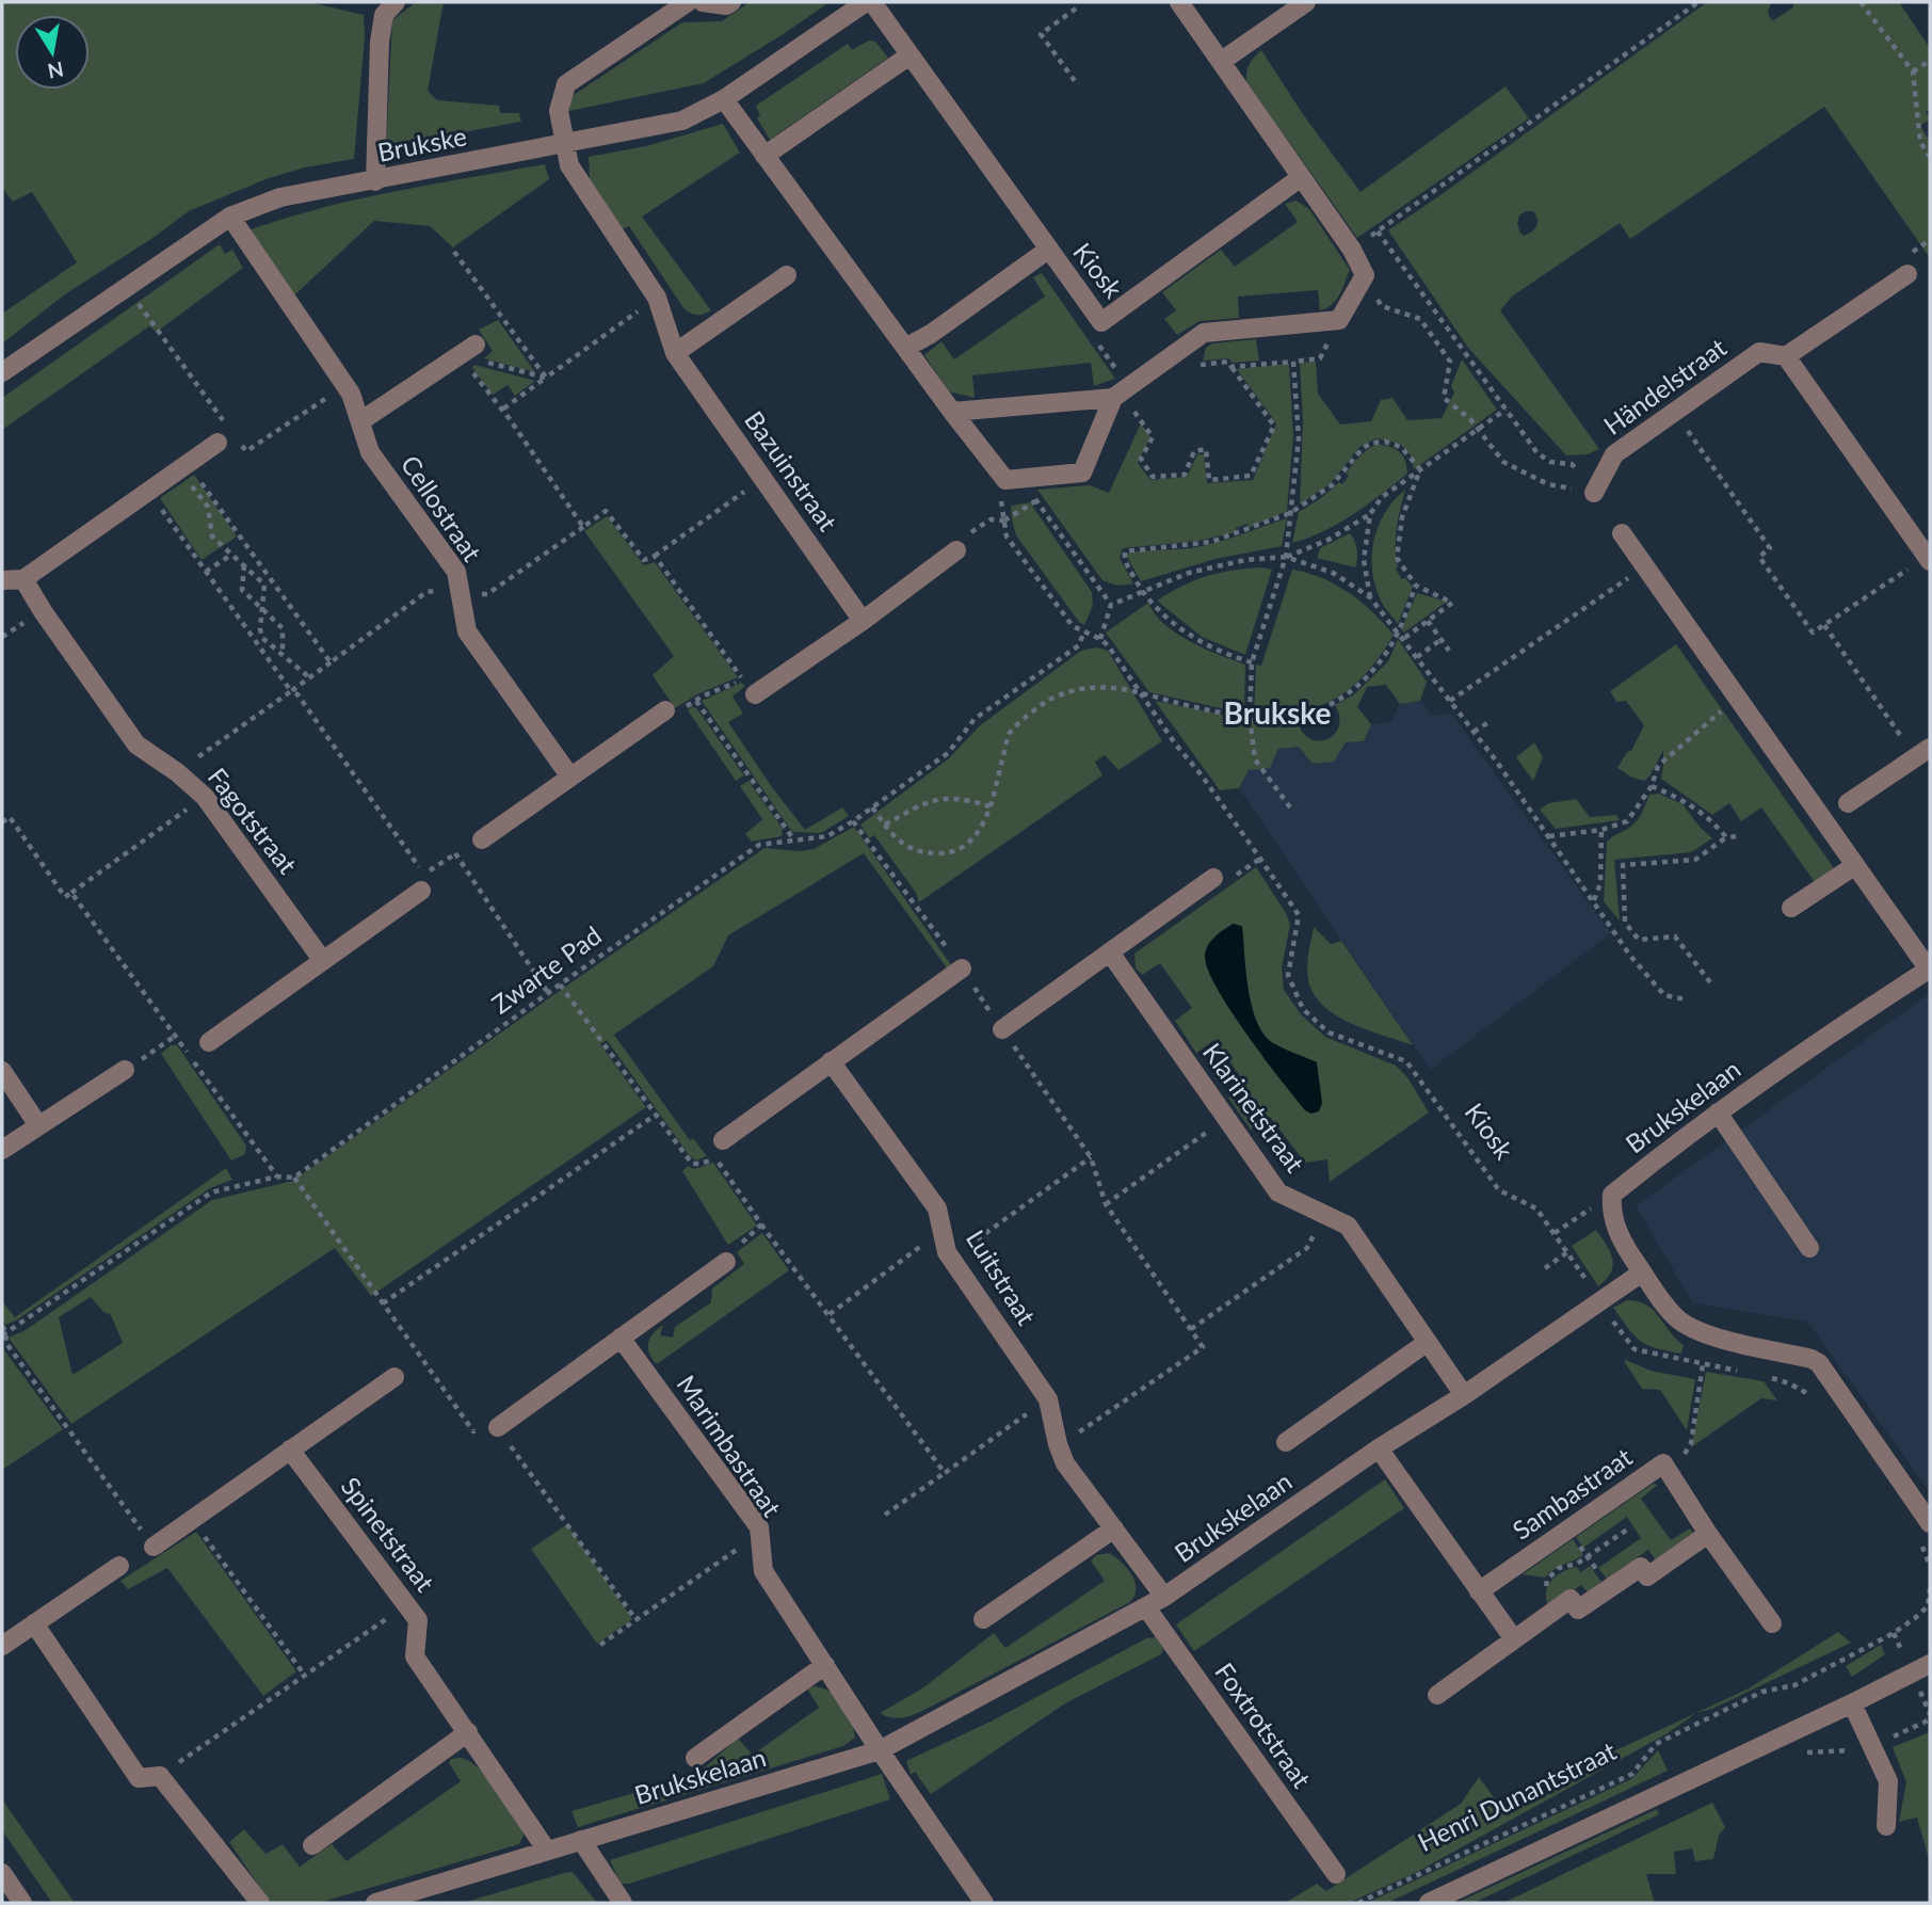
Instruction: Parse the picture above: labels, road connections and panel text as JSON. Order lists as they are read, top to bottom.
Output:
{
  "streets": {
    "street": [
      "Brukske",
      "Kiosk",
      "Händelstraat",
      "Bazuinstraat",
      "Cellostraat",
      "Fagotstraat",
      "Brukskelaan",
      "Klarinetstraat",
      "Luitstraat",
      "Marimbastraat",
      "Sambastraat",
      "Spinetstraat",
      "Foxtrotstraat"
    ],
    "path": ["Zwarte Pad", "Henri Dunantstraat"]
  },
  "crossings": [
    ["Brukske", "Bazuinstraat"],
    ["Brukske", "Cellostraat"],
    ["Kiosk", "Brukskelaan"],
    ["Brukskelaan", "Klarinetstraat"],
    ["Brukskelaan", "Luitstraat"],
    ["Brukskelaan", "Marimbastraat"],
    ["Brukskelaan", "Spinetstraat"],
    ["Brukskelaan", "Foxtrotstraat"]
  ],
  "districts": ["Brukske"],
  "north": "bottom"
}
